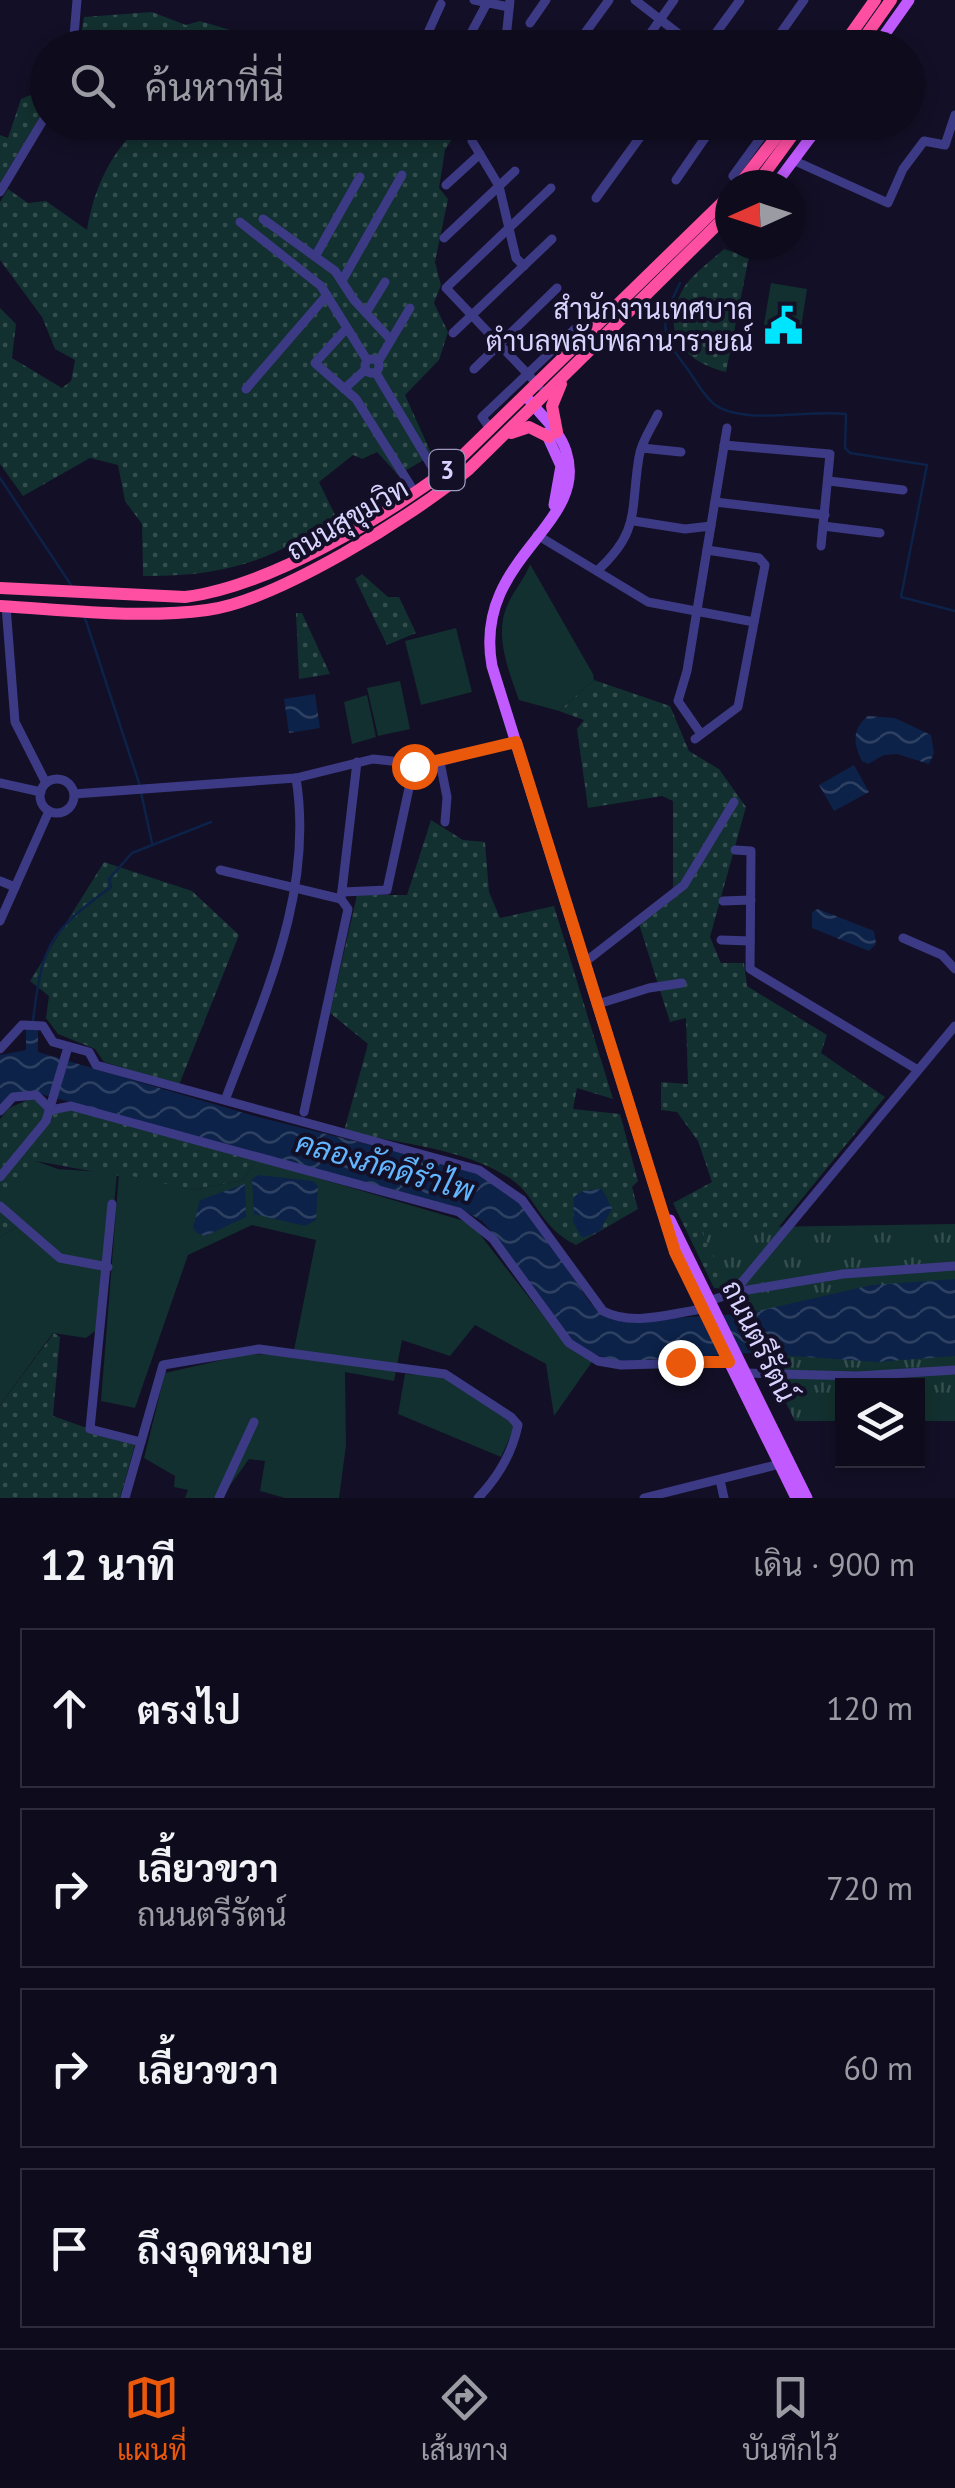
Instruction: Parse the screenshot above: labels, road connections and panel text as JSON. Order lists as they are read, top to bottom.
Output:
{
  "streets": {
    "highway": ["3", "ถนนสุขุมวิท"],
    "main road": ["ถนนตรีรัตน์"]
  },
  "crossings": [
    ["ถนนสุขุมวิท", "ถนนตรีรัตน์"]
  ],
  "water": ["คลองภัคดีรำไพ"],
  "places": {
    "public building": ["สำนักงานเทศบาล ตำบลพลับพลานารายณ์"]
  },
  "north": "left",
  "page": {
    "search": "ค้นหาที่นี่",
    "heading": ["12 นาที", "เดิน · 900 m"],
    "list": [
      ["ตรงไป", "120 m"],
      ["เลี้ยวขวา", "ถนนตรีรัตน์", "720 m"],
      ["เลี้ยวขวา", "60 m"],
      "ถึงจุดหมาย"
    ],
    "nav": ["แผนที่", "เส้นทาง", "บันทึกไว้"]
  }
}
